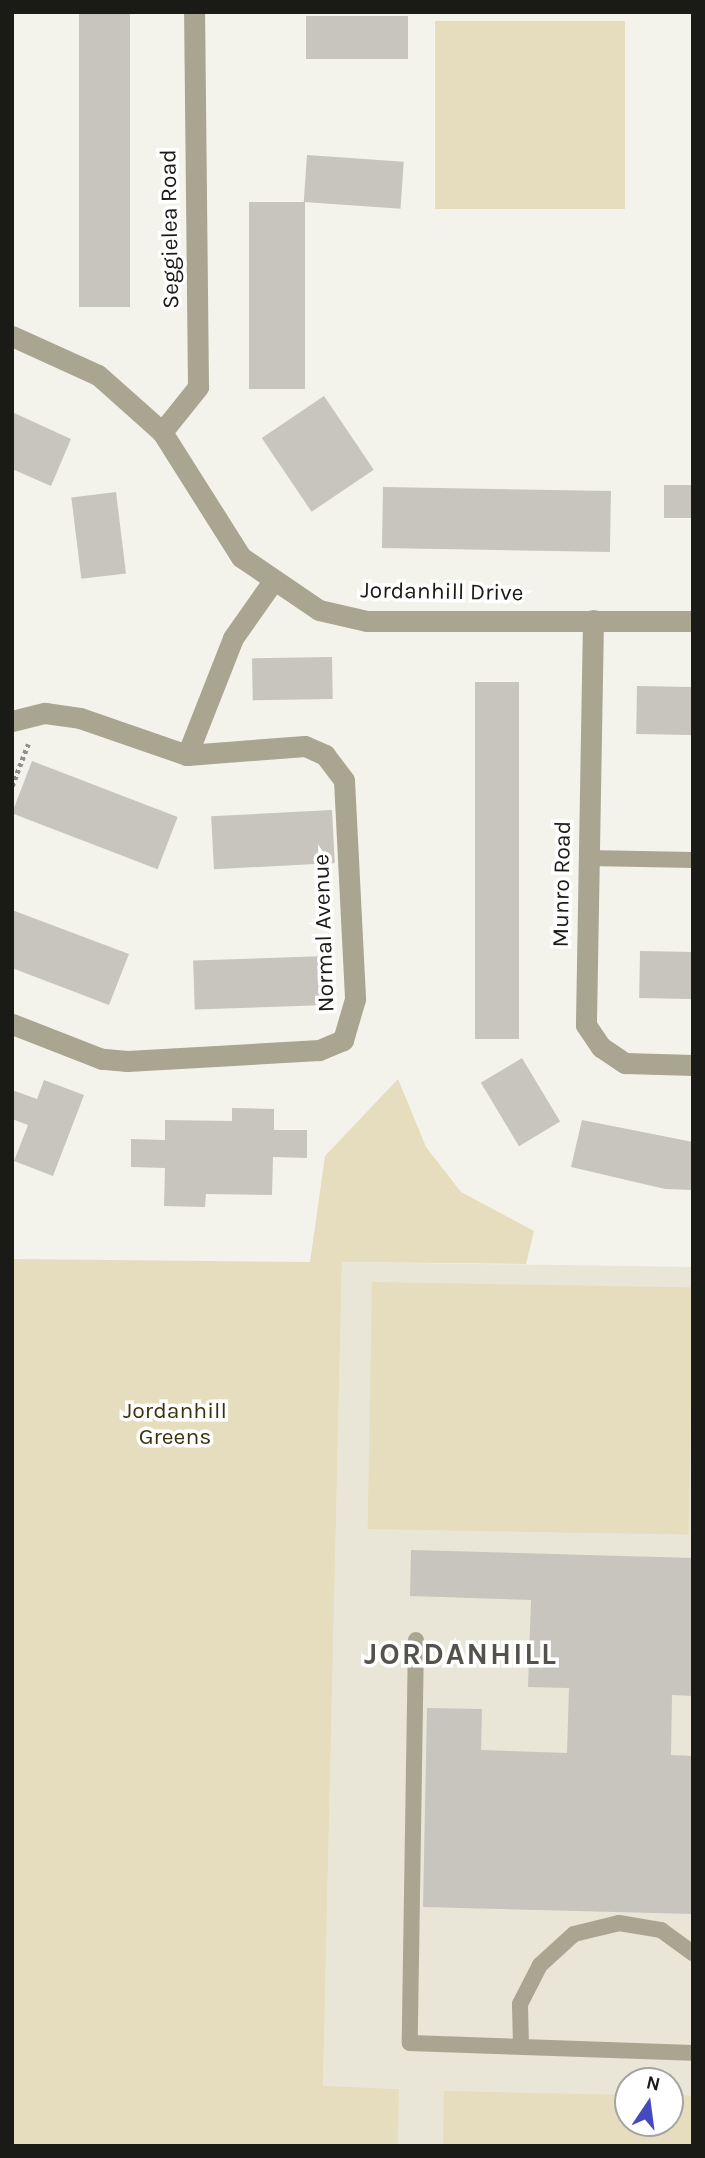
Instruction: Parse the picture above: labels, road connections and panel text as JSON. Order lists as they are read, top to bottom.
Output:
{
  "streets": {
    "street": [
      "Seggielea Road",
      "Jordanhill Drive",
      "Munro Road",
      "Normal Avenue"
    ]
  },
  "crossings": [
    ["Seggielea Road", "Jordanhill Drive"],
    ["Jordanhill Drive", "Munro Road"]
  ],
  "districts": ["JORDANHILL"],
  "parks": ["Jordanhill Greens"],
  "north": "top"
}
